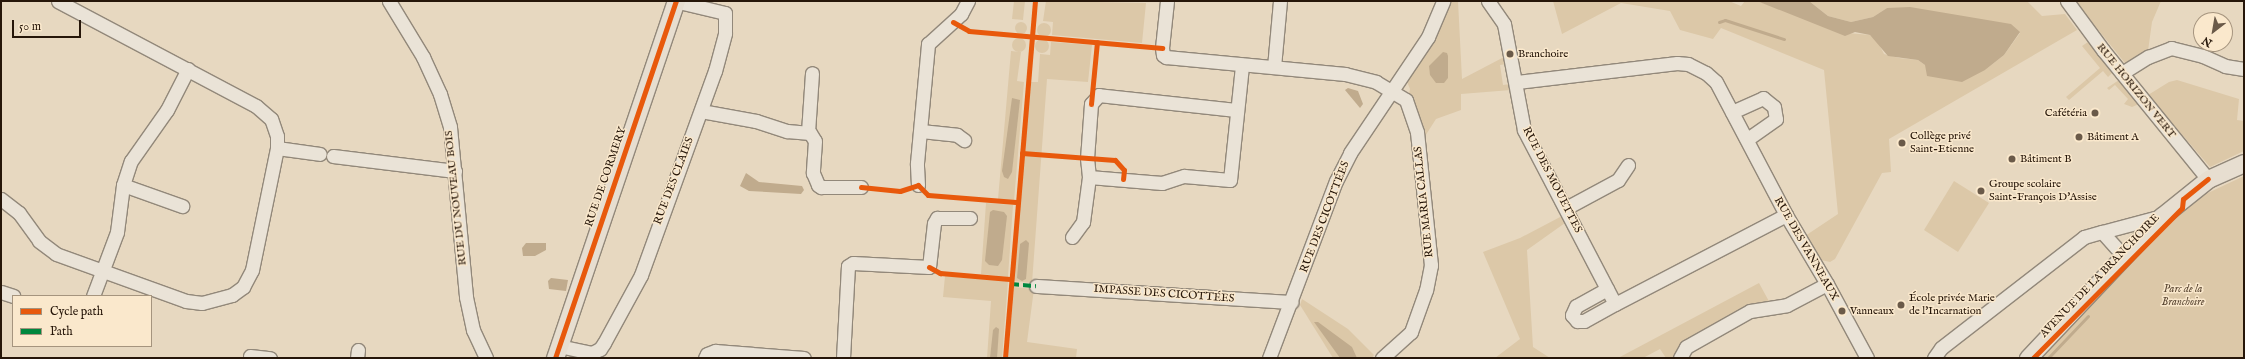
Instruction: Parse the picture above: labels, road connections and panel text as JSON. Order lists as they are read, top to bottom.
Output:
{
  "streets": {
    "main road": ["RUE DE CORMERY", "AVENUE DE LA BRANCHOIRE"],
    "street": [
      "RUE HORIZON VERT",
      "RUE DES MOUETTES",
      "RUE DES CLAIES",
      "RUE DU NOUVEAU BOIS",
      "RUE MARIA CALLAS",
      "RUE DES CICOTTÉES",
      "RUE DES VANNEAUX",
      "IMPASSE DES CICOTTÉES"
    ]
  },
  "crossings": [
    ["RUE HORIZON VERT", "AVENUE DE LA BRANCHOIRE"],
    ["RUE DE CORMERY", "RUE DES CLAIES"],
    ["RUE DES MOUETTES", "RUE DES VANNEAUX"],
    ["RUE MARIA CALLAS", "RUE DES CICOTTÉES"],
    ["RUE DES CICOTTÉES", "IMPASSE DES CICOTTÉES"]
  ],
  "parks": ["Parc de la Branchoire"],
  "places": [
    "Branchoire",
    "Cafétéria",
    "Bâtiment A",
    "Collège privé Saint-Etienne",
    "Bâtiment B",
    "Groupe scolaire Saint-François D'Assise",
    "École privée Marie de l'Incarnation",
    "Vanneaux"
  ],
  "legend": ["Cycle path", "Path"],
  "scale_bar": "50 m",
  "north": "bottom left"
}
